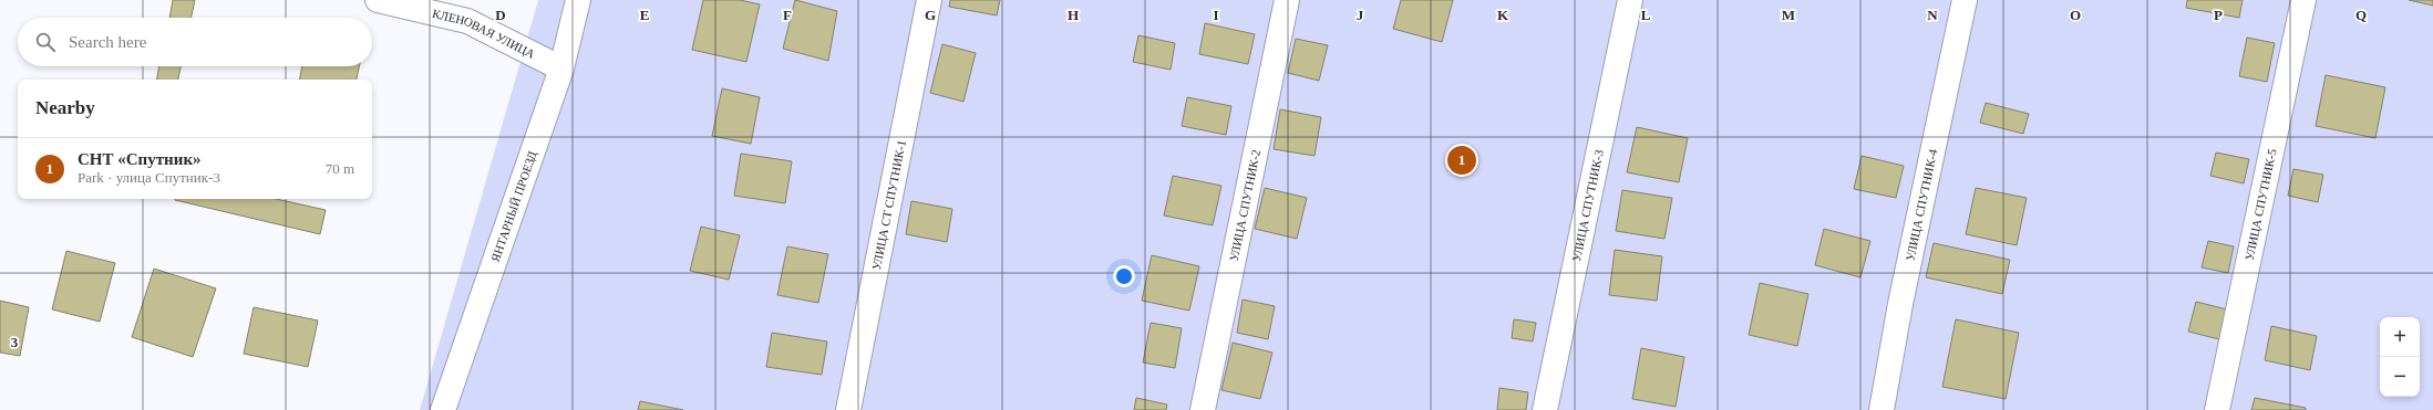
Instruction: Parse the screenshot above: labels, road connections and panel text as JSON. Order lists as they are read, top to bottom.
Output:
{
  "streets": {
    "street": [
      "КЛЕНОВАЯ УЛИЦА",
      "УЛИЦА СТ СПУТНИК-1",
      "УЛИЦА СПУТНИК-4",
      "ЯНТАРНЫЙ ПРОЕЗД",
      "УЛИЦА СПУТНИК-2",
      "УЛИЦА СПУТНИК-3",
      "УЛИЦА СПУТНИК-5"
    ]
  },
  "crossings": [
    ["КЛЕНОВАЯ УЛИЦА", "ЯНТАРНЫЙ ПРОЕЗД"]
  ],
  "page": {
    "search": "Search here",
    "heading": "Nearby",
    "list": [
      {
        "mark": "1",
        "name": "СНТ «Спутник»",
        "note": "Park · улица Спутник-3",
        "value": "70 m"
      }
    ],
    "pins": "1",
    "map_buttons": ["+", "−"]
  },
  "grid": {
    "columns": [
      "D",
      "E",
      "F",
      "G",
      "H",
      "I",
      "J",
      "K",
      "L",
      "M",
      "N",
      "O",
      "P",
      "Q"
    ],
    "rows": ["3"]
  }
}
